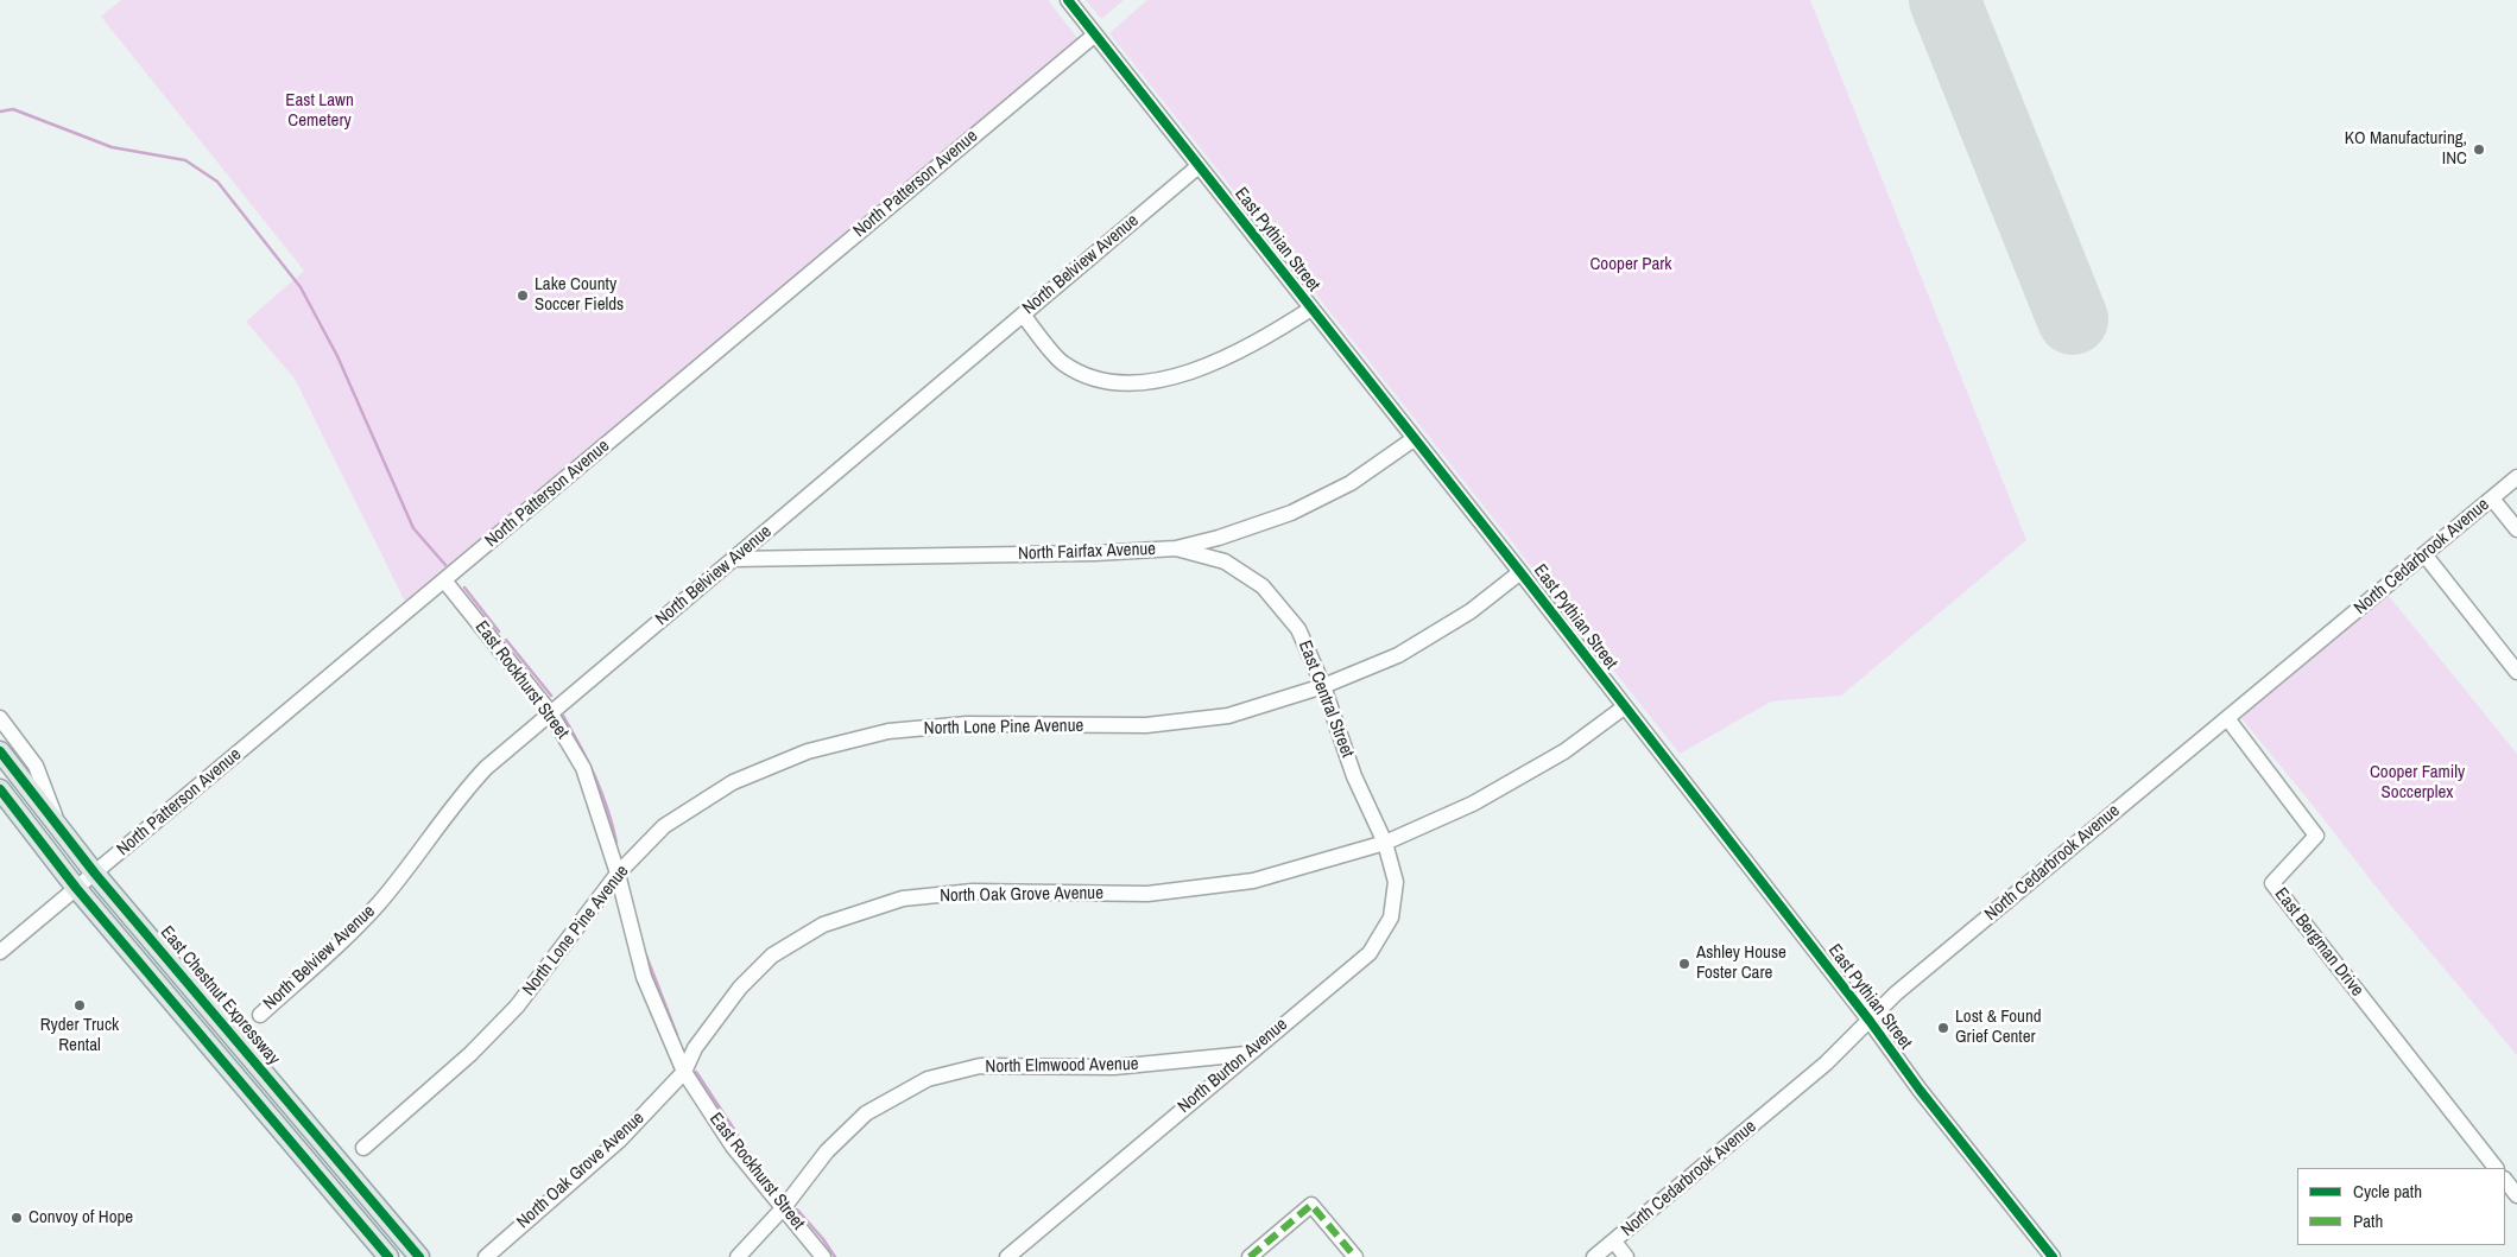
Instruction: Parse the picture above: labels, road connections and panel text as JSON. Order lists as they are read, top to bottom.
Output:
{
  "streets": {
    "main road": ["East Chestnut Expressway"],
    "street": [
      "North Patterson Avenue",
      "East Pythian Street",
      "North Belview Avenue",
      "North Fairfax Avenue",
      "North Cedarbrook Avenue",
      "East Rockhurst Street",
      "East Central Street",
      "North Lone Pine Avenue",
      "North Oak Grove Avenue",
      "East Bergman Drive",
      "North Elmwood Avenue",
      "North Burton Avenue"
    ]
  },
  "crossings": [
    ["North Patterson Avenue", "East Pythian Street"],
    ["North Patterson Avenue", "East Rockhurst Street"],
    ["North Patterson Avenue", "East Chestnut Expressway"],
    ["East Pythian Street", "North Belview Avenue"],
    ["East Pythian Street", "North Fairfax Avenue"],
    ["East Pythian Street", "North Cedarbrook Avenue"],
    ["East Pythian Street", "North Lone Pine Avenue"],
    ["East Pythian Street", "North Oak Grove Avenue"],
    ["North Belview Avenue", "North Fairfax Avenue"],
    ["North Belview Avenue", "East Rockhurst Street"],
    ["North Fairfax Avenue", "East Central Street"],
    ["North Cedarbrook Avenue", "East Bergman Drive"],
    ["East Rockhurst Street", "North Lone Pine Avenue"],
    ["East Rockhurst Street", "North Oak Grove Avenue"],
    ["East Rockhurst Street", "North Elmwood Avenue"],
    ["East Central Street", "North Lone Pine Avenue"],
    ["East Central Street", "North Oak Grove Avenue"],
    ["East Central Street", "North Burton Avenue"],
    ["North Oak Grove Avenue", "North Burton Avenue"],
    ["North Elmwood Avenue", "North Burton Avenue"]
  ],
  "parks": ["East Lawn Cemetery", "Cooper Park", "Cooper Family Soccerplex"],
  "places": [
    "KO Manufacturing, INC",
    "Lake County Soccer Fields",
    "Ashley House Foster Care",
    "Ryder Truck Rental",
    "Lost & Found Grief Center",
    "Convoy of Hope"
  ],
  "legend": ["Cycle path", "Path"]
}
